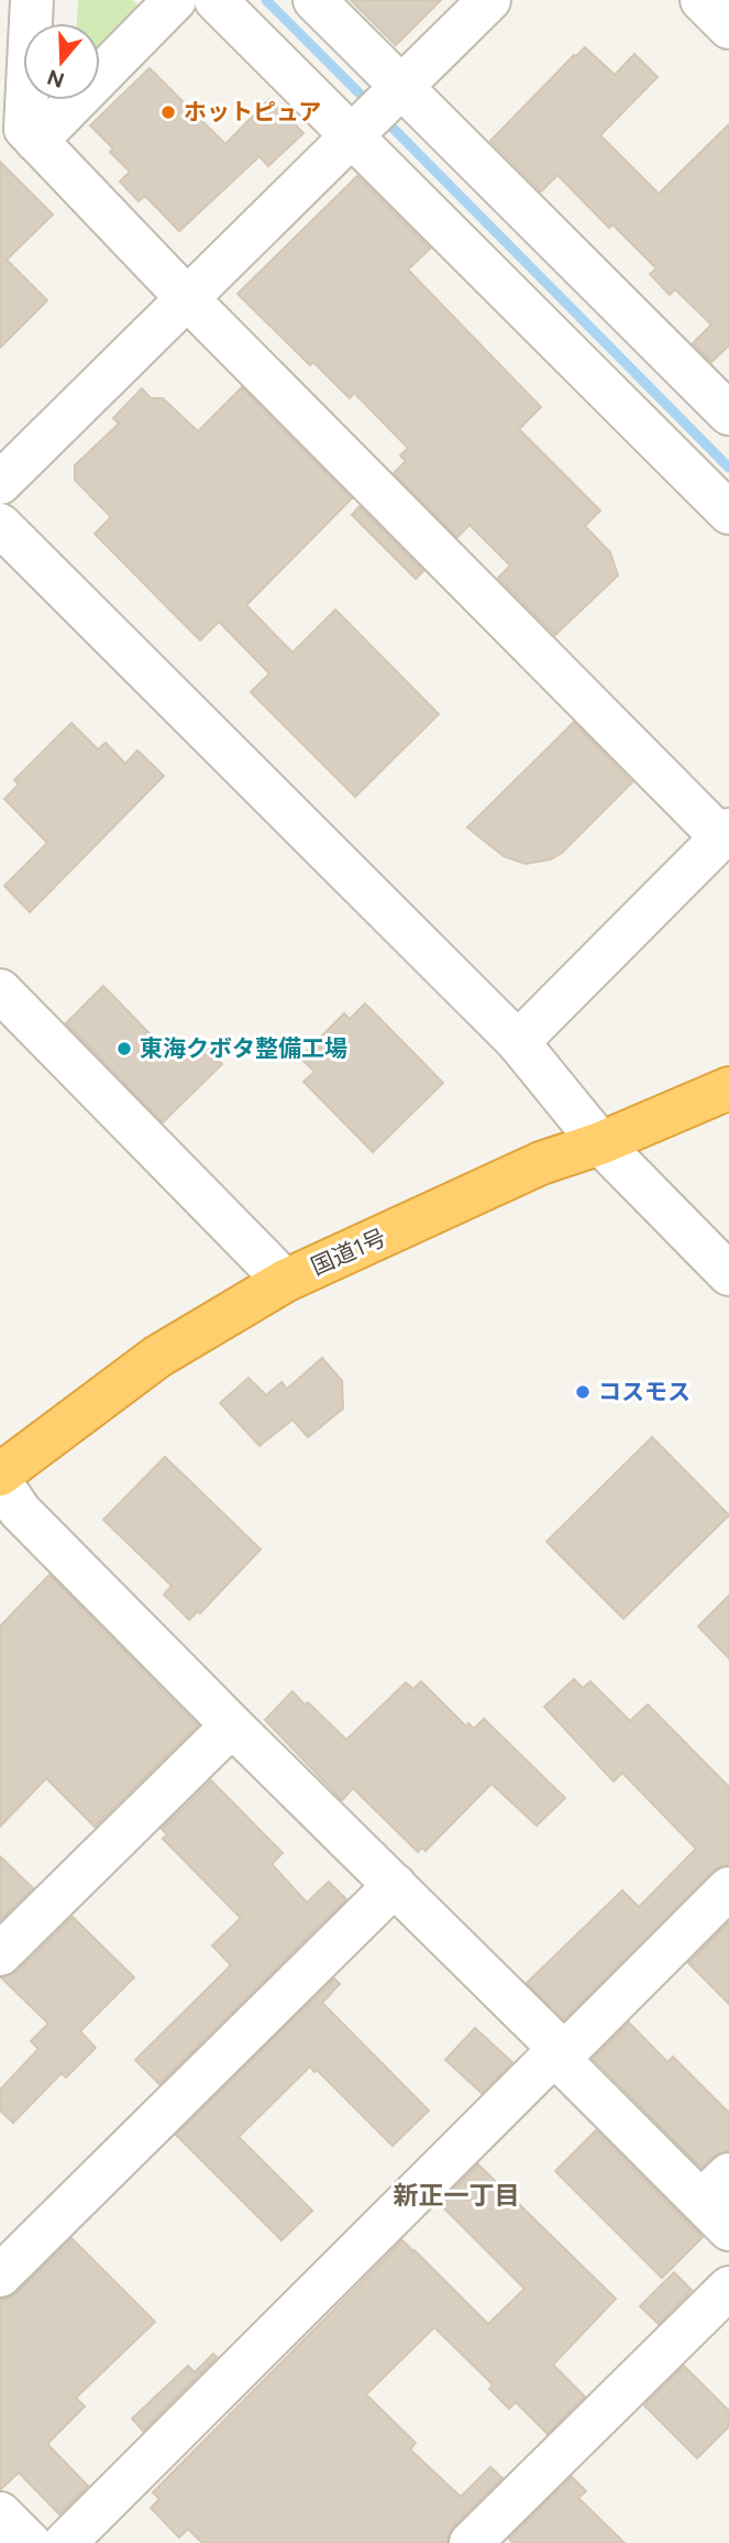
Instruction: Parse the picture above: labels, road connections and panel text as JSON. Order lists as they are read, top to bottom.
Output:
{
  "streets": {
    "highway": ["国道1号"]
  },
  "districts": ["新正一丁目"],
  "places": ["ホットピュア", "東海クボタ整備工場", "コスモス"],
  "north": "bottom"
}
